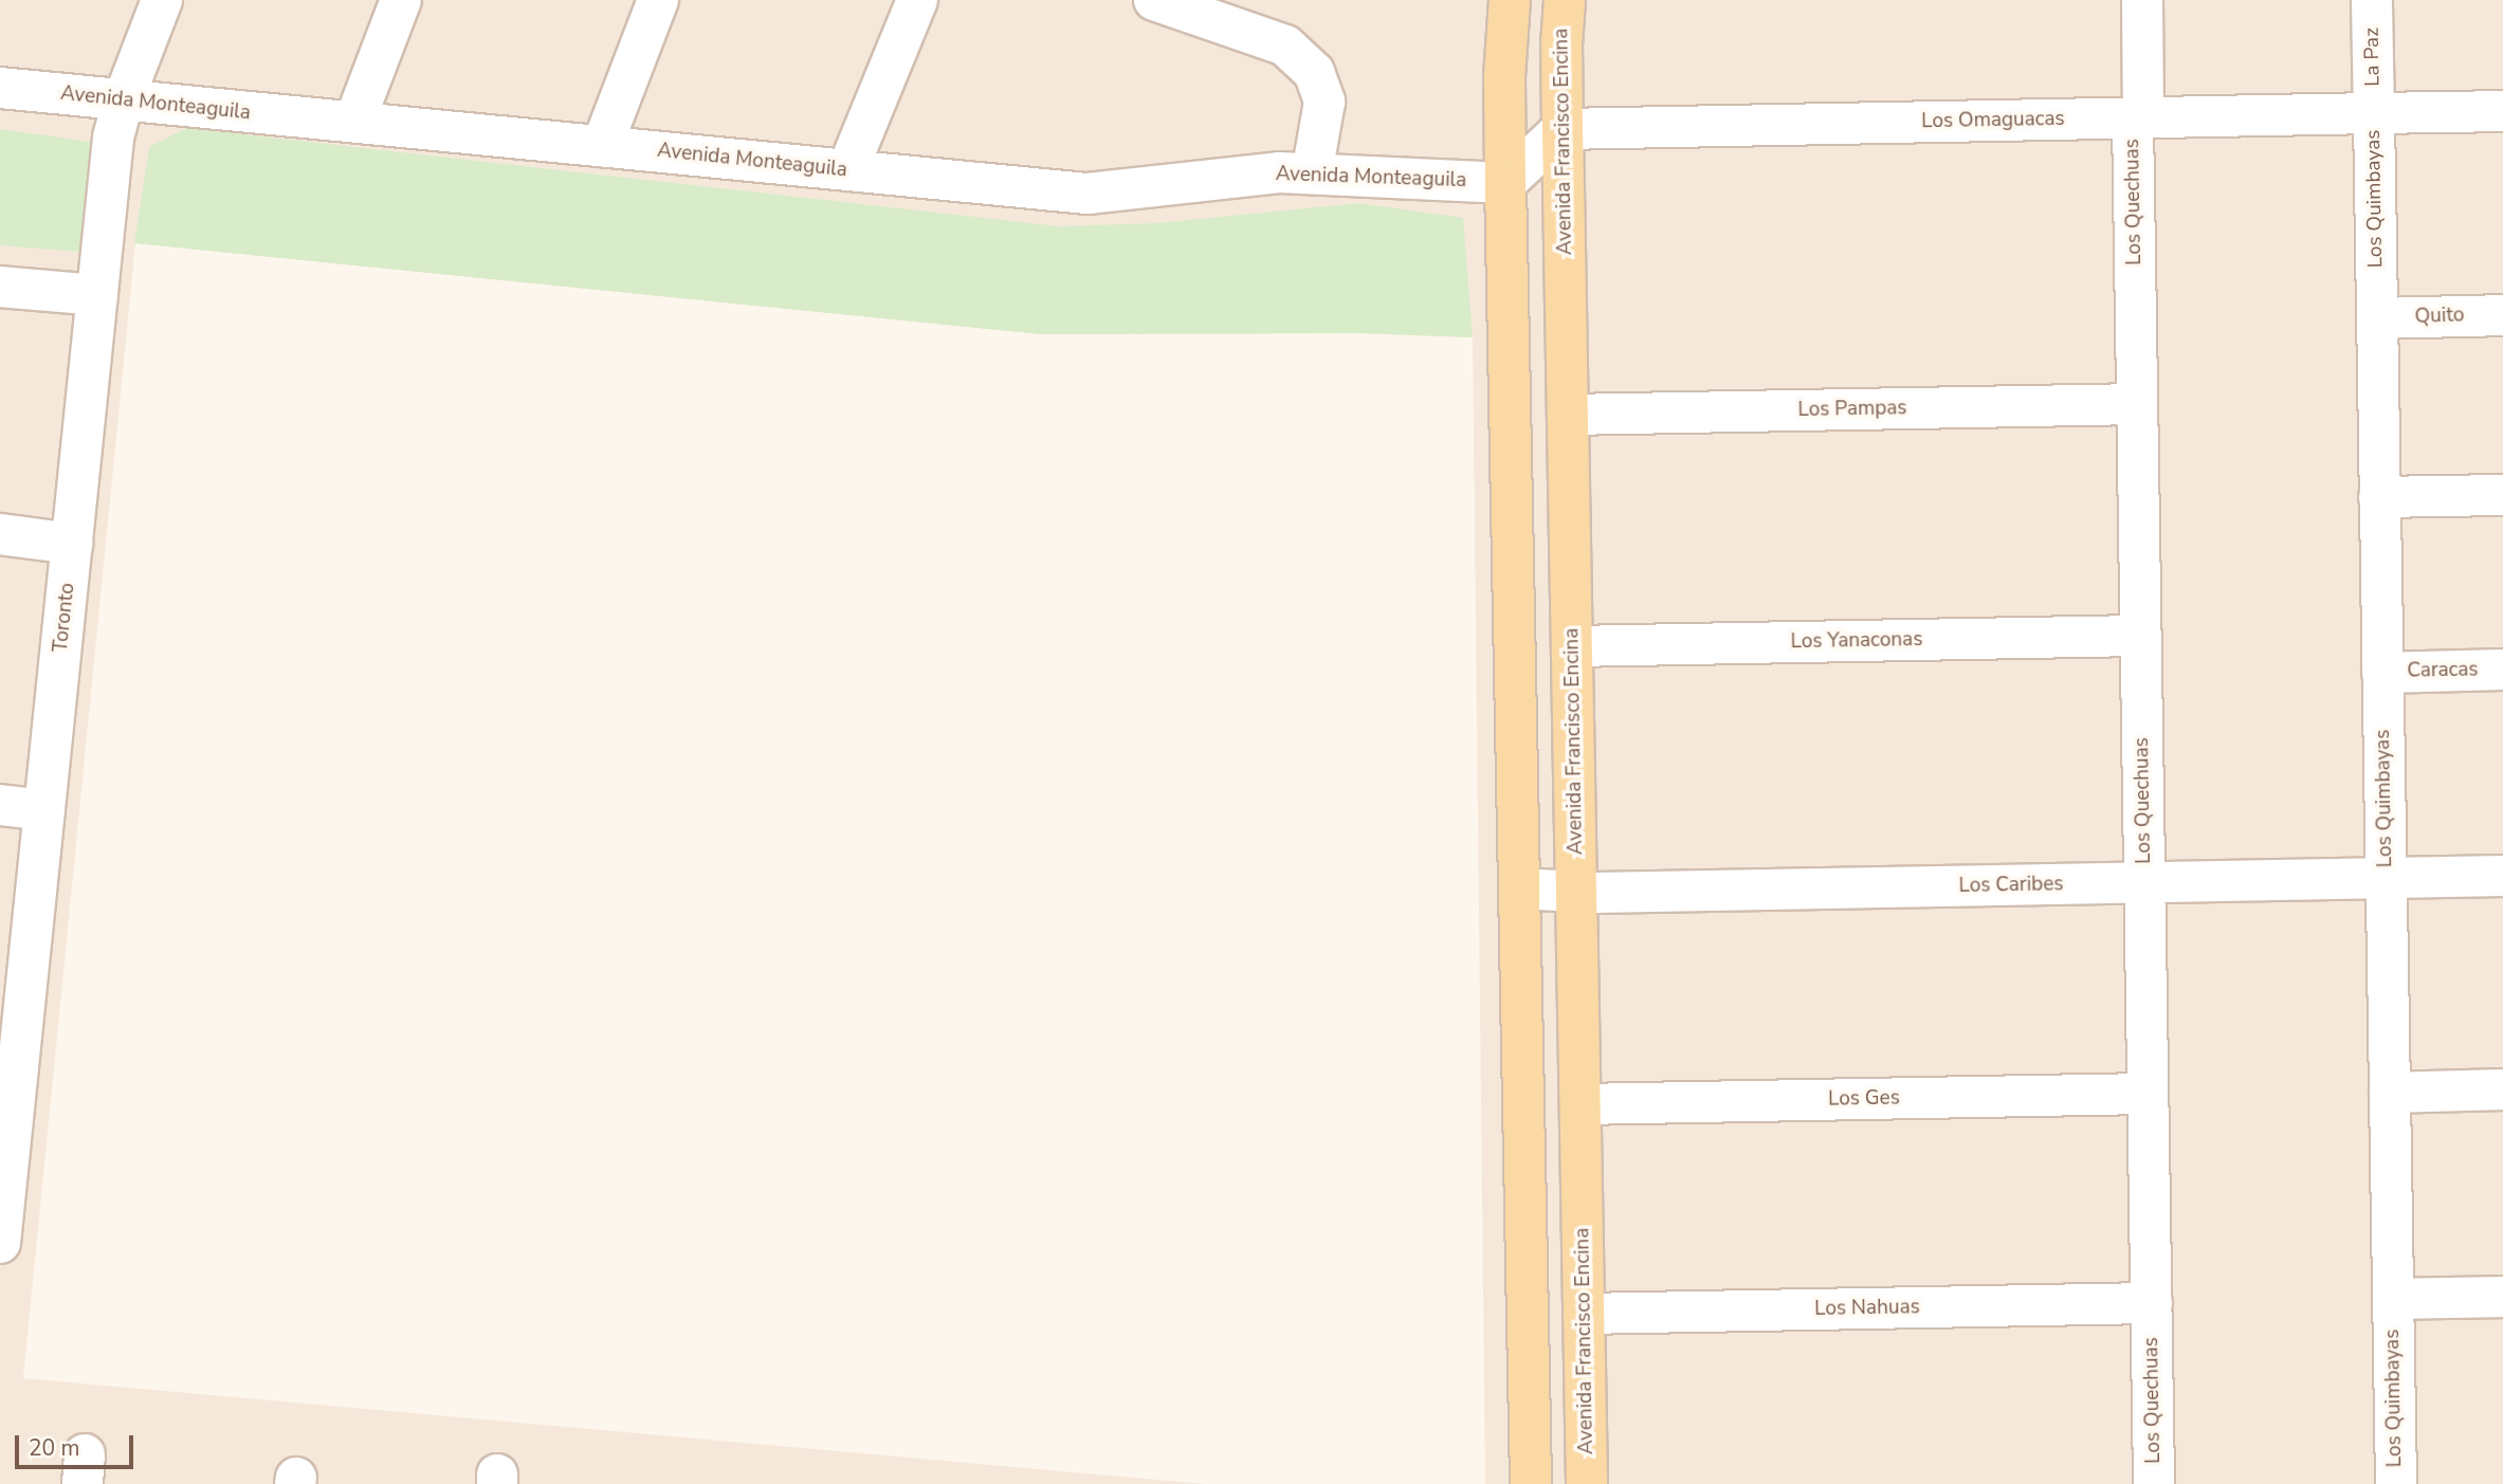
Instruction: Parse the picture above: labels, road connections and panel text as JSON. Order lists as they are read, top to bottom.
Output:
{
  "streets": {
    "main road": ["Avenida Francisco Encina"],
    "street": [
      "La Paz",
      "Avenida Monteaguila",
      "Los Omaguacas",
      "Los Quimbayas",
      "Los Quechuas",
      "Quito",
      "Los Pampas",
      "Toronto",
      "Los Yanaconas",
      "Caracas",
      "Los Caribes",
      "Los Ges",
      "Los Nahuas"
    ]
  },
  "crossings": [
    ["La Paz", "Los Omaguacas"],
    ["La Paz", "Los Quimbayas"],
    ["Avenida Monteaguila", "Toronto"],
    ["Los Omaguacas", "Avenida Francisco Encina"],
    ["Los Omaguacas", "Los Quimbayas"],
    ["Los Omaguacas", "Los Quechuas"],
    ["Avenida Francisco Encina", "Los Pampas"],
    ["Avenida Francisco Encina", "Los Yanaconas"],
    ["Avenida Francisco Encina", "Los Caribes"],
    ["Avenida Francisco Encina", "Los Ges"],
    ["Avenida Francisco Encina", "Los Nahuas"],
    ["Los Quimbayas", "Quito"],
    ["Los Quimbayas", "Caracas"],
    ["Los Quimbayas", "Los Caribes"],
    ["Los Quechuas", "Los Pampas"],
    ["Los Quechuas", "Los Yanaconas"],
    ["Los Quechuas", "Los Caribes"],
    ["Los Quechuas", "Los Ges"],
    ["Los Quechuas", "Los Nahuas"]
  ],
  "scale_bar": "20 m"
}
